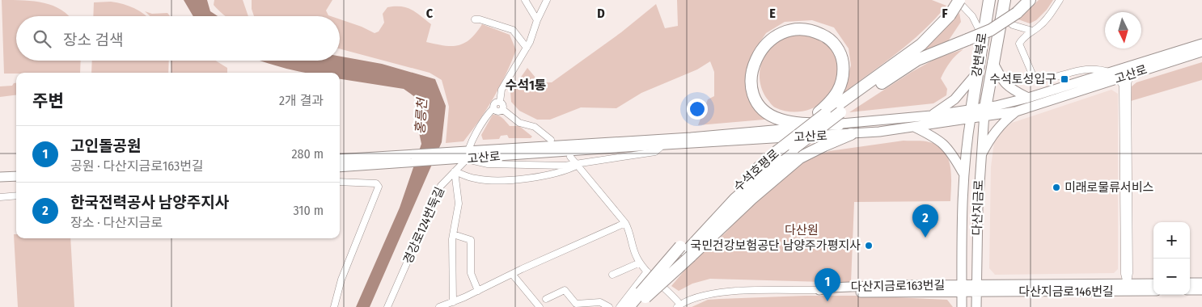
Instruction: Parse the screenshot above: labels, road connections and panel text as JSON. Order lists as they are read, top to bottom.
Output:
{
  "streets": {
    "highway": ["강변북로", "수석호평로"],
    "street": [
      "고산로",
      "다산지금로",
      "경강로124번둑길",
      "다산지금로163번길",
      "다산지금로146번길"
    ]
  },
  "crossings": [
    ["강변북로", "고산로"],
    ["강변북로", "다산지금로"],
    ["고산로", "다산지금로"],
    ["고산로", "경강로124번둑길"],
    ["고산로", "다산지금로146번길"],
    ["다산지금로", "다산지금로163번길"],
    ["다산지금로", "다산지금로146번길"],
    ["다산지금로163번길", "다산지금로146번길"]
  ],
  "districts": ["수석1통"],
  "water": ["홍릉천"],
  "parks": ["다산원"],
  "places": {
    "transit": ["수석토성입구"],
    "other": ["미래로물류서비스", "국민건강보험공단 남양주가평지사"]
  },
  "north": "bottom",
  "page": {
    "search": "장소 검색",
    "heading": ["주변", "2개 결과"],
    "list": [
      {
        "mark": "1",
        "name": "고인돌공원",
        "note": "공원 · 다산지금로163번길",
        "value": "280 m"
      },
      {
        "mark": "2",
        "name": "한국전력공사 남양주지사",
        "note": "장소 · 다산지금로",
        "value": "310 m"
      }
    ],
    "pins": ["2", "1"],
    "map_buttons": ["+", "−"]
  },
  "grid": {
    "columns": [
      "C",
      "D",
      "E",
      "F"
    ]
  }
}
